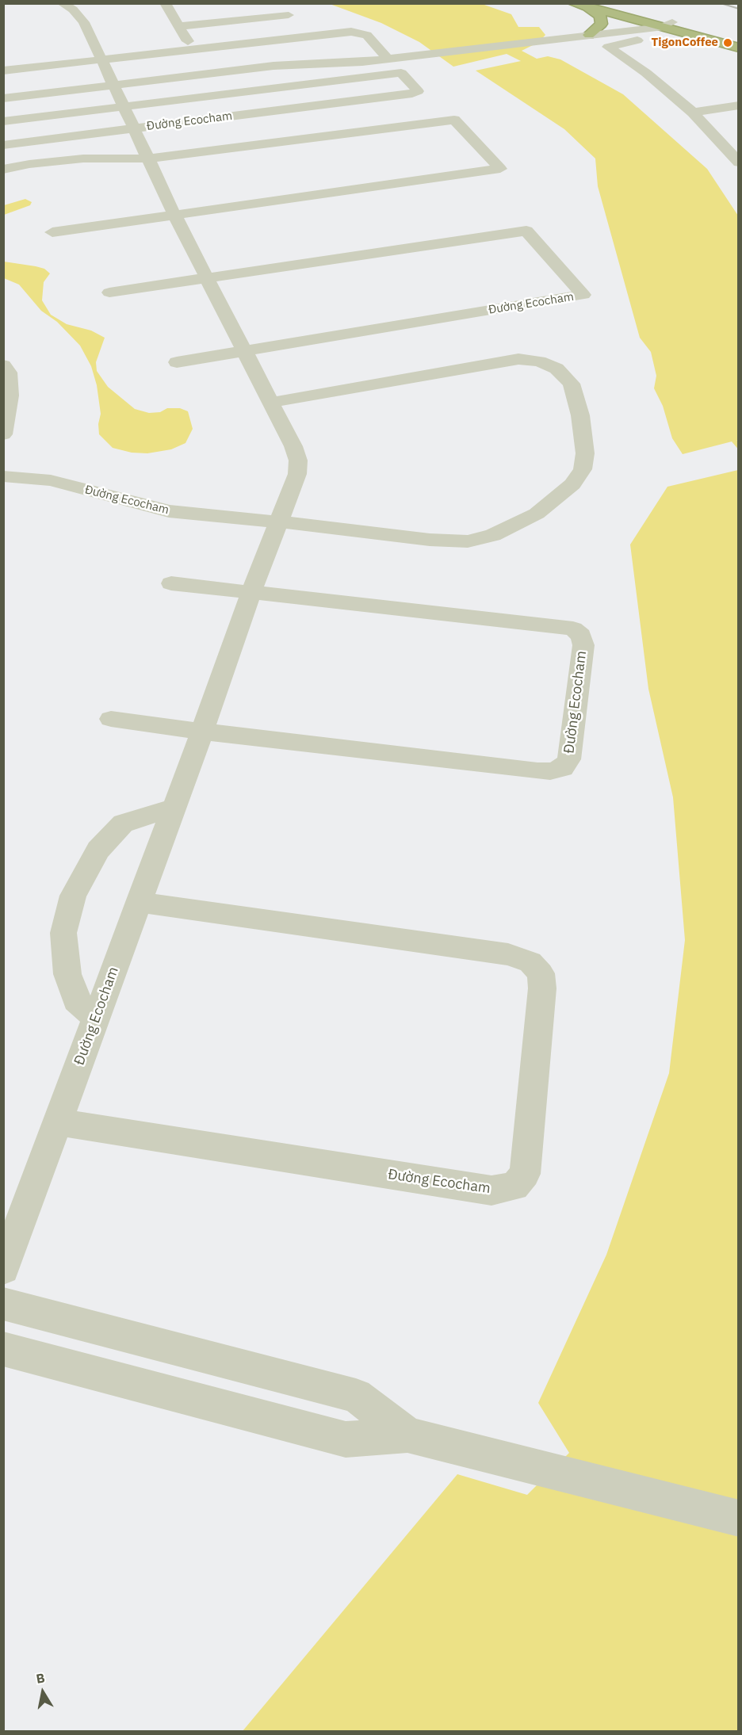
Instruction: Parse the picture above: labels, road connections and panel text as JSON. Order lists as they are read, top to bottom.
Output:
{
  "streets": {
    "street": ["Đường Ecocham"]
  },
  "places": ["TigonCoffee"],
  "north": "top"
}
